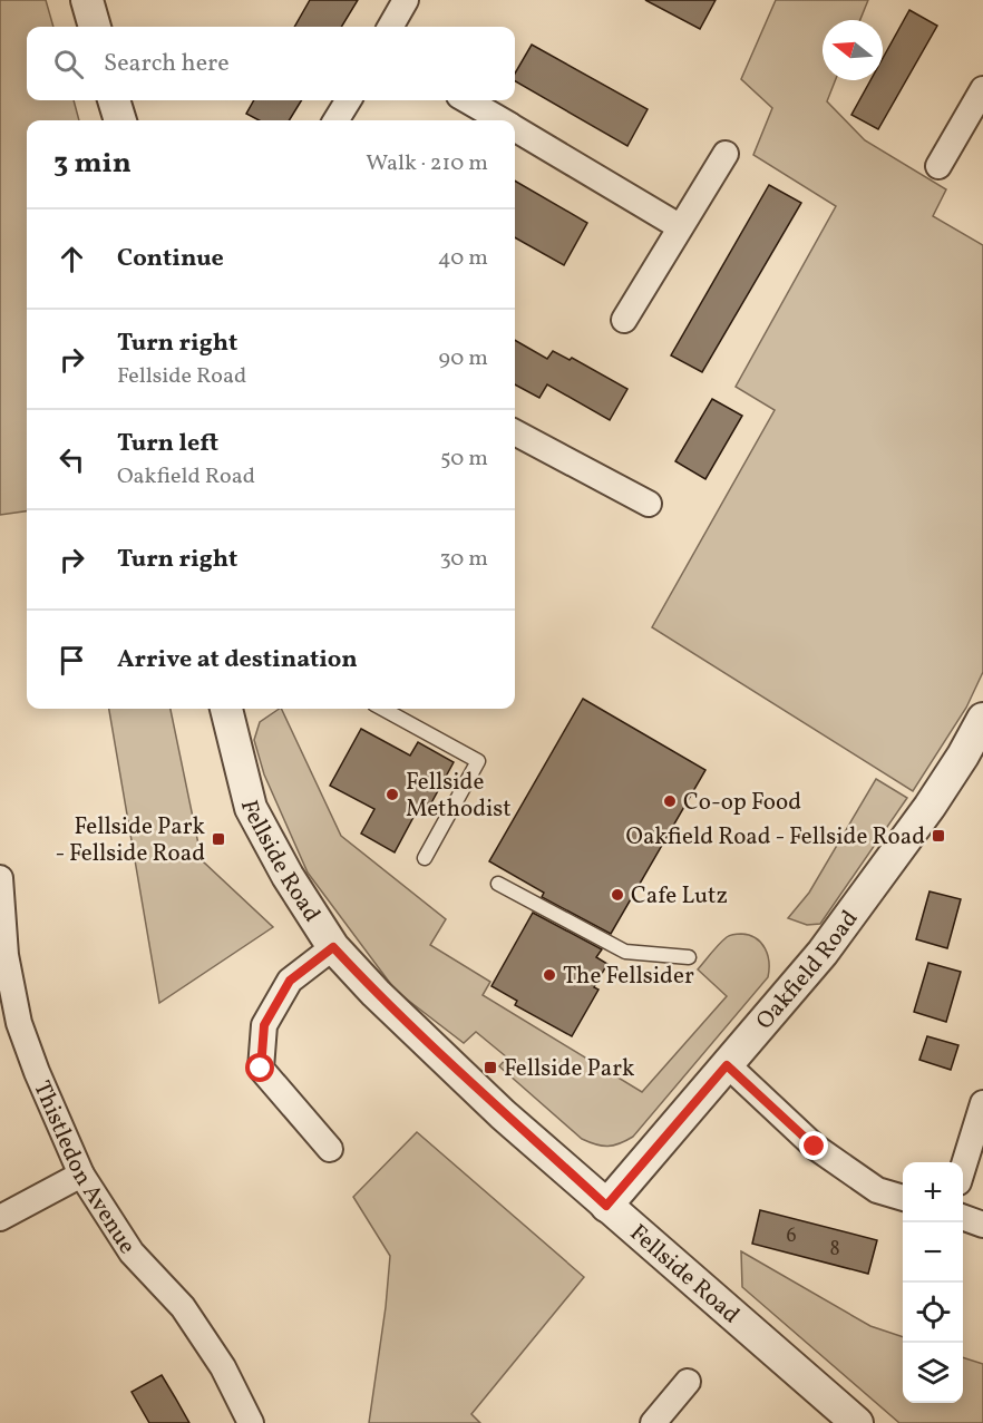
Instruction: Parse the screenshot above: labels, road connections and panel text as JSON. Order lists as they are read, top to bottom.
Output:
{
  "streets": {
    "street": ["Fellside Road", "Oakfield Road", "Thistledon Avenue"]
  },
  "crossings": [
    ["Fellside Road", "Oakfield Road"]
  ],
  "places": {
    "other": [
      "Fellside Methodist",
      "Co-op Food",
      "Cafe Lutz",
      "The Fellsider"
    ],
    "transit": ["Oakfield Road - Fellside Road", "Fellside Park - Fellside Road", "Fellside Park"]
  },
  "house_numbers": ["6", "8"],
  "north": "left",
  "page": {
    "search": "Search here",
    "heading": ["3 min", "Walk · 210 m"],
    "list": [
      ["Continue", "40 m"],
      ["Turn right", "Fellside Road", "90 m"],
      ["Turn left", "Oakfield Road", "50 m"],
      ["Turn right", "30 m"],
      "Arrive at destination"
    ],
    "map_buttons": ["+", "−"]
  }
}
